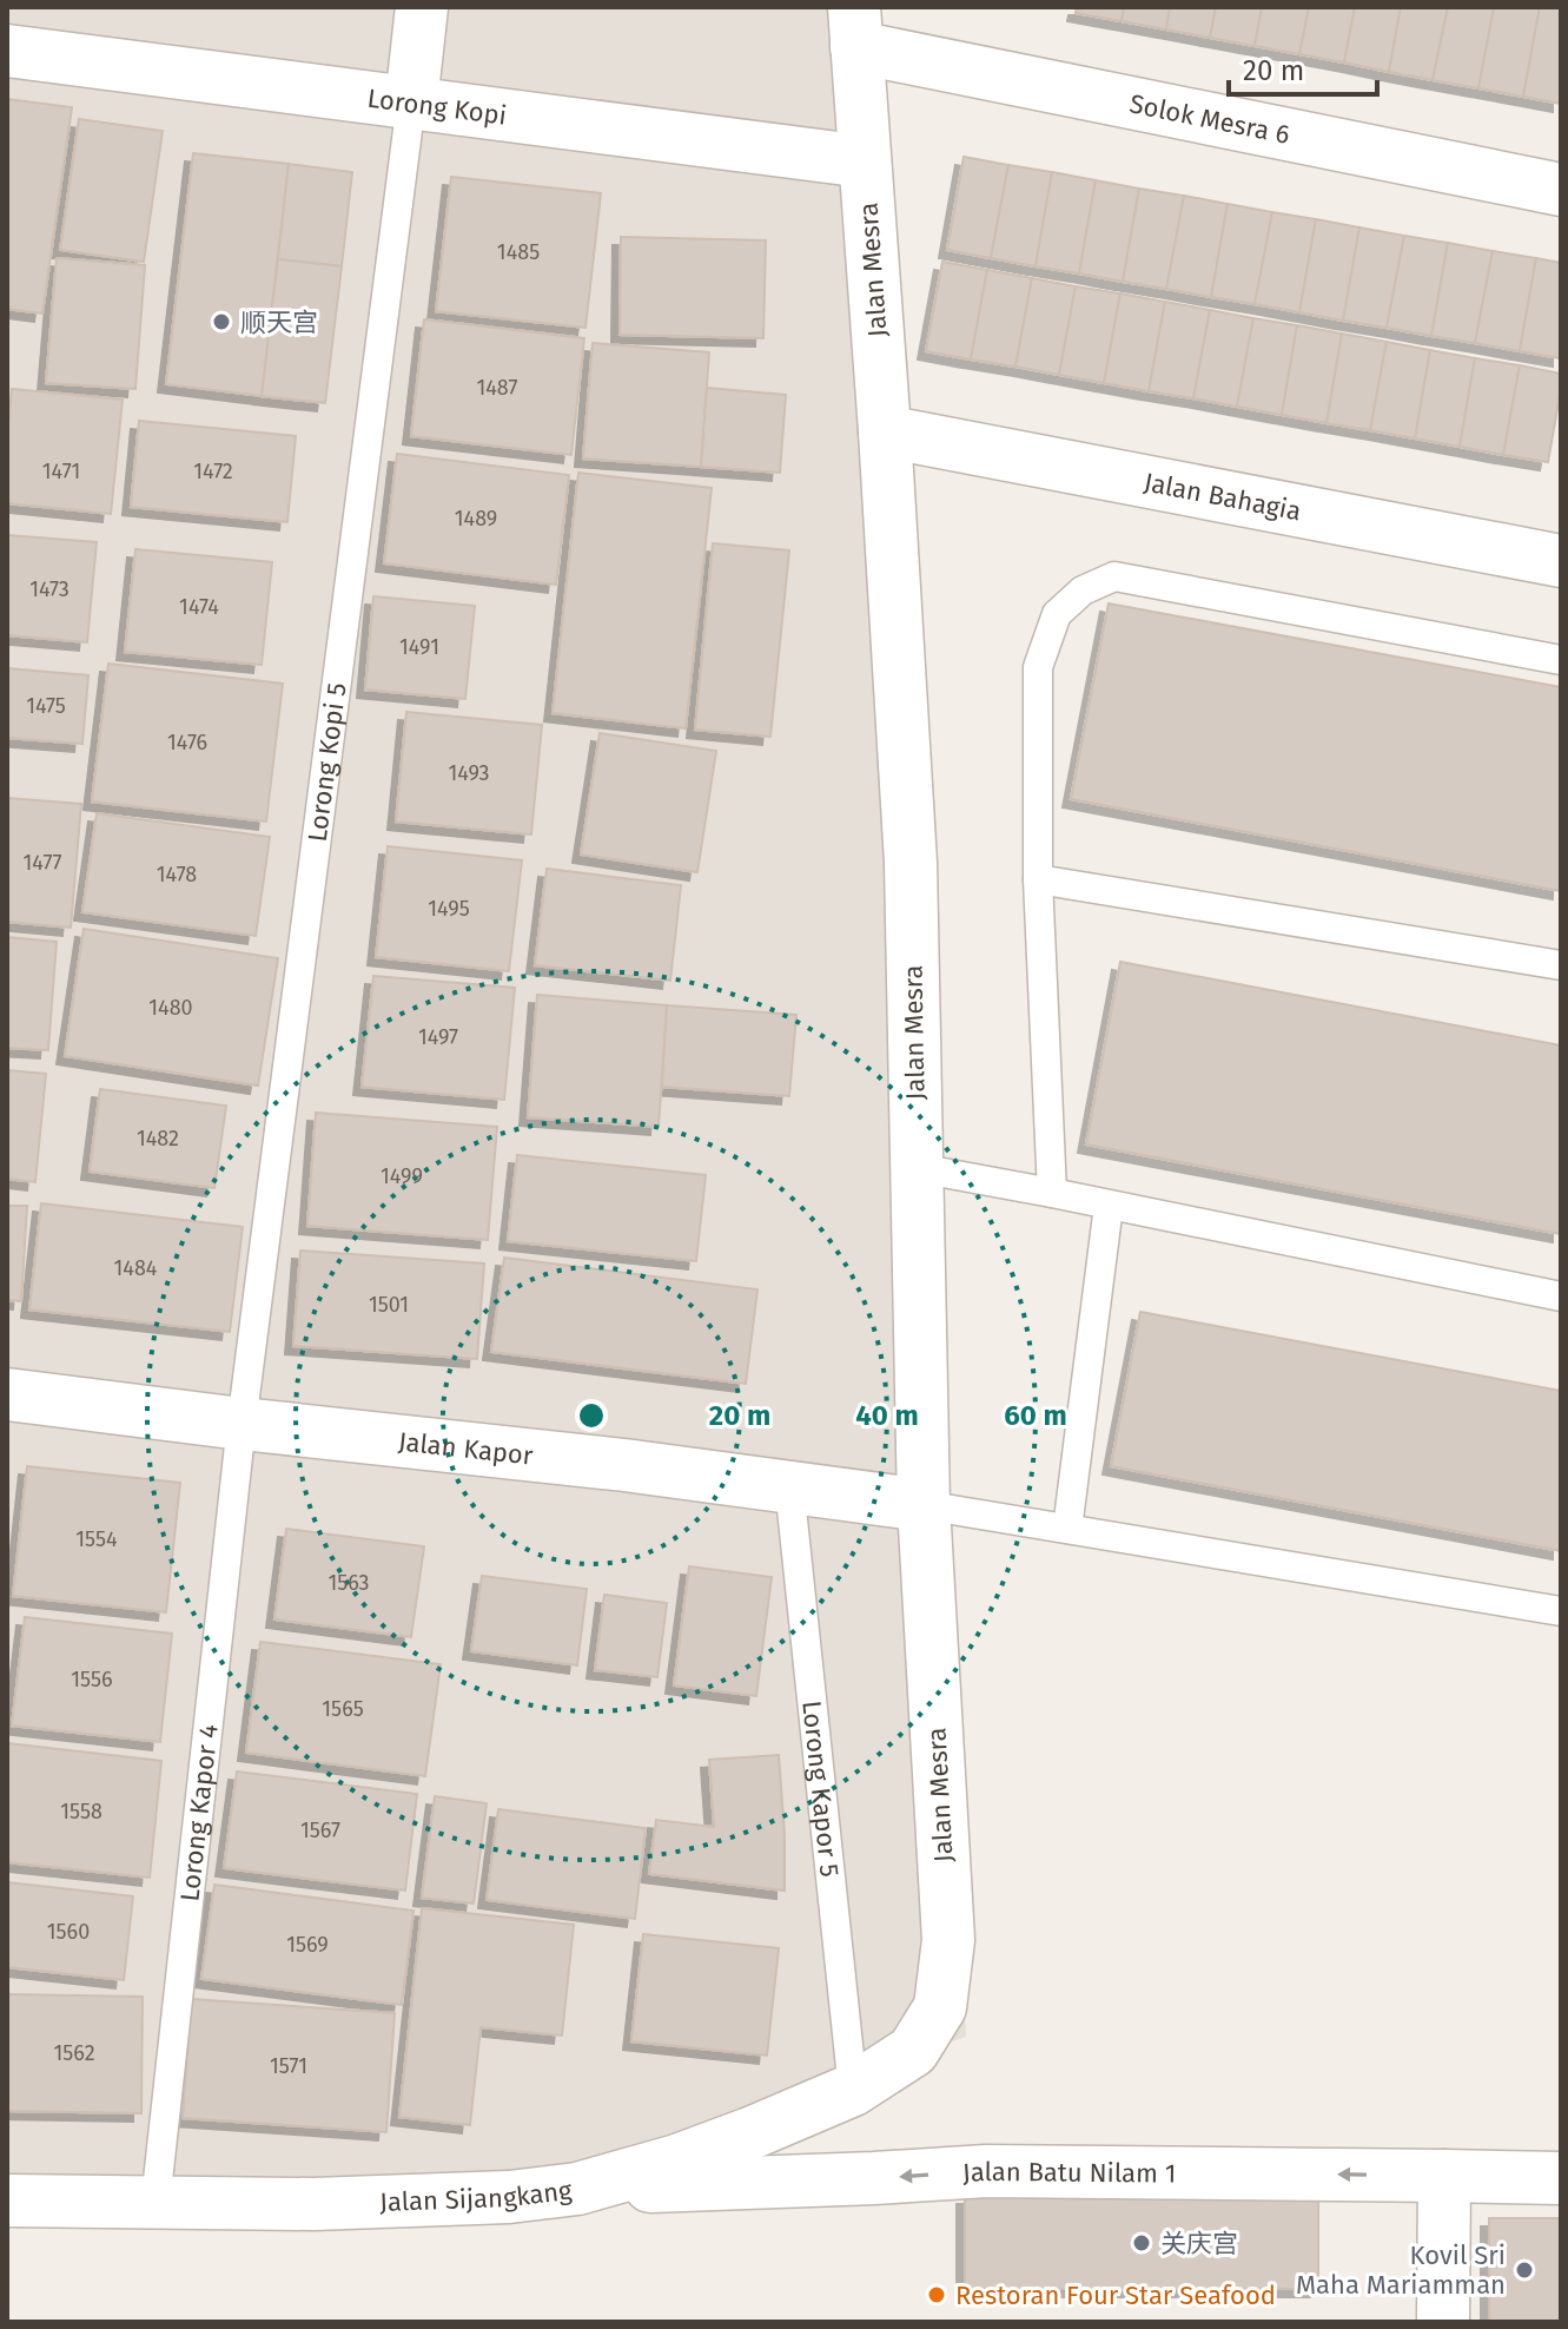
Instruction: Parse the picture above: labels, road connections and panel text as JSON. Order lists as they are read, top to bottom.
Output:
{
  "streets": {
    "street": [
      "Lorong Kopi",
      "Solok Mesra 6",
      "Jalan Mesra",
      "Jalan Bahagia",
      "Jalan Kapor",
      "Jalan Batu Nilam 1",
      "Jalan Sijangkang"
    ],
    "lane": ["Lorong Kopi 5", "Lorong Kapor 5", "Lorong Kapor 4"]
  },
  "crossings": [
    ["Lorong Kopi", "Jalan Mesra"],
    ["Lorong Kopi", "Lorong Kopi 5"],
    ["Solok Mesra 6", "Jalan Mesra"],
    ["Jalan Mesra", "Jalan Bahagia"],
    ["Jalan Mesra", "Jalan Kapor"],
    ["Jalan Mesra", "Jalan Sijangkang"],
    ["Lorong Kopi 5", "Jalan Kapor"],
    ["Lorong Kopi 5", "Lorong Kapor 4"],
    ["Jalan Kapor", "Lorong Kapor 5"],
    ["Jalan Kapor", "Lorong Kapor 4"],
    ["Lorong Kapor 5", "Jalan Sijangkang"],
    ["Lorong Kapor 4", "Jalan Sijangkang"],
    ["Jalan Batu Nilam 1", "Jalan Sijangkang"]
  ],
  "one_way": ["Jalan Batu Nilam 1"],
  "places": [
    "顺天宫",
    "关庆宫",
    "Kovil Sri Maha Mariamman",
    "Restoran Four Star Seafood"
  ],
  "house_numbers": [
    "1485",
    "1487",
    "1471",
    "1472",
    "1489",
    "1473",
    "1474",
    "1491",
    "1475",
    "1476",
    "1493",
    "1477",
    "1478",
    "1495",
    "1480",
    "1497",
    "1482",
    "1499",
    "1484",
    "1501",
    "1554",
    "1563",
    "1556",
    "1565",
    "1558",
    "1567",
    "1560",
    "1569",
    "1562",
    "1571"
  ],
  "scale_bar": "20 m",
  "rings": ["20 m", "40 m", "60 m"]
}
